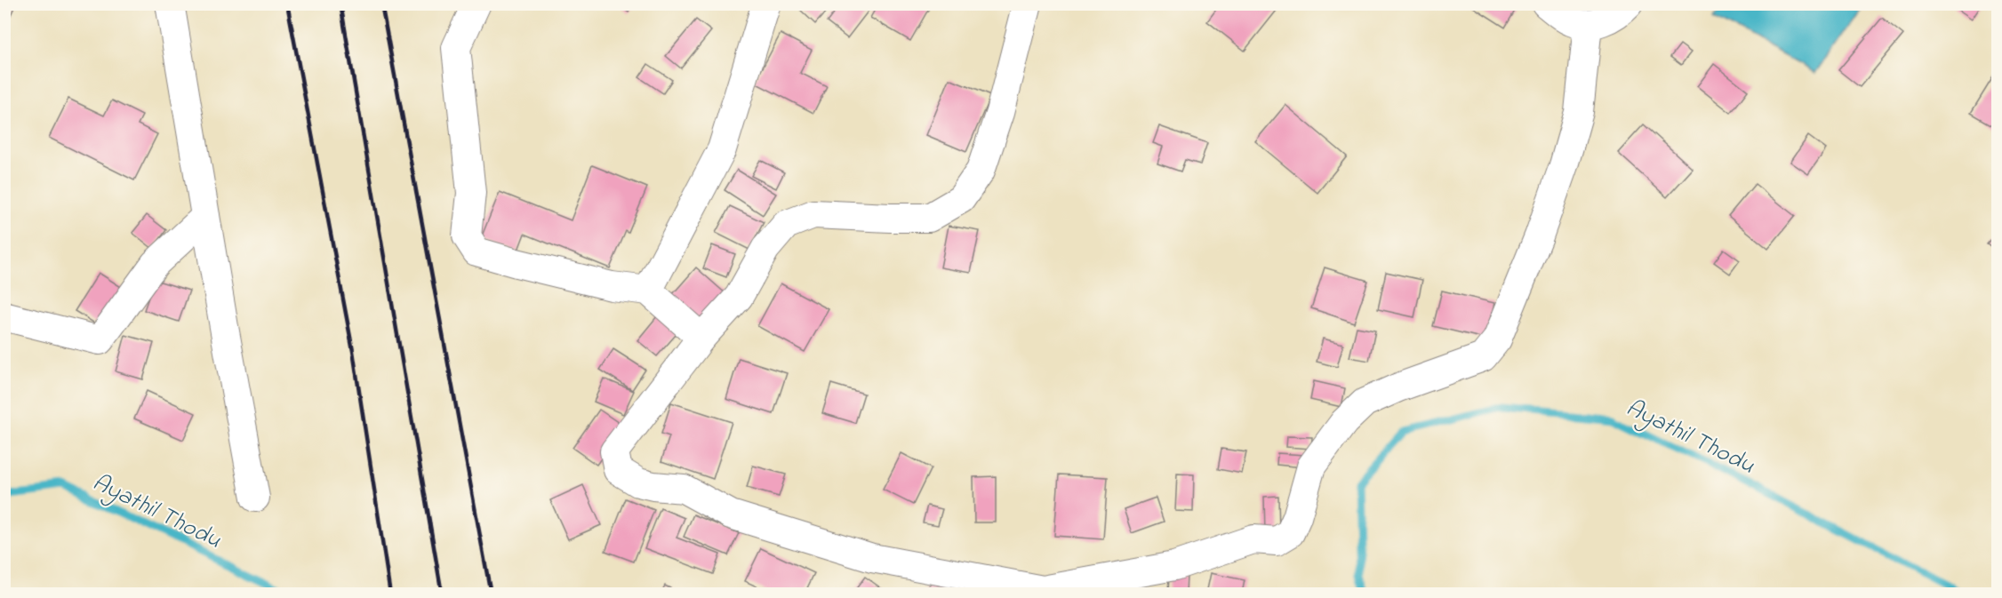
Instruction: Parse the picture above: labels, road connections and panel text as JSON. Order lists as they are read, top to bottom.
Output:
{
  "water": ["Ayathil Thodu"]
}
